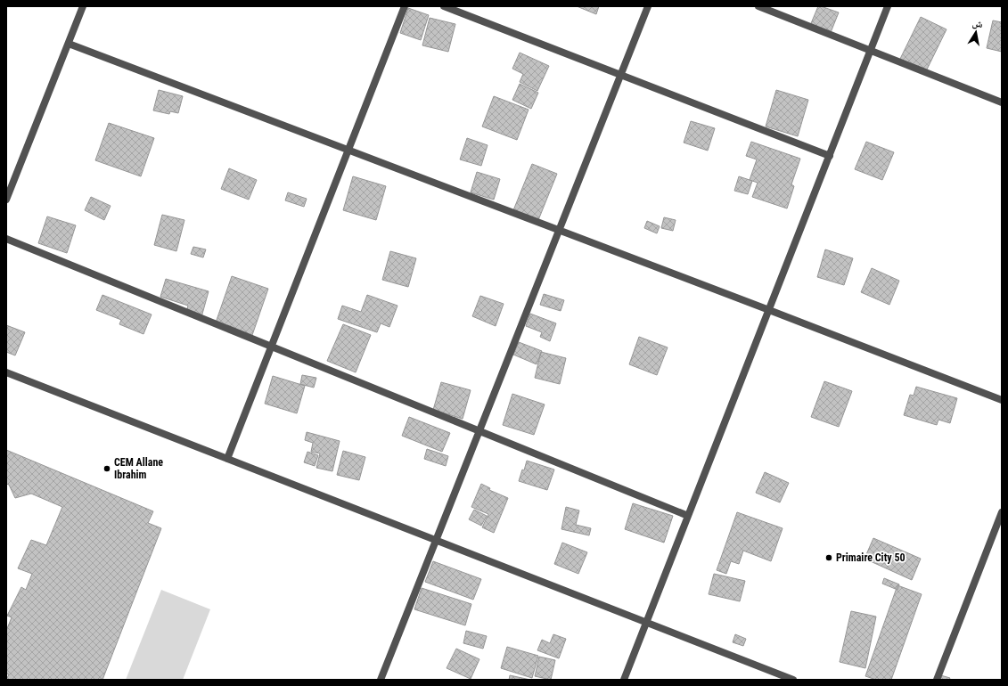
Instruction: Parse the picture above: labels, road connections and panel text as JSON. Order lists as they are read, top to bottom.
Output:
{
  "places": ["CEM Allane Ibrahim", "Primaire City 50"],
  "north": "top"
}
